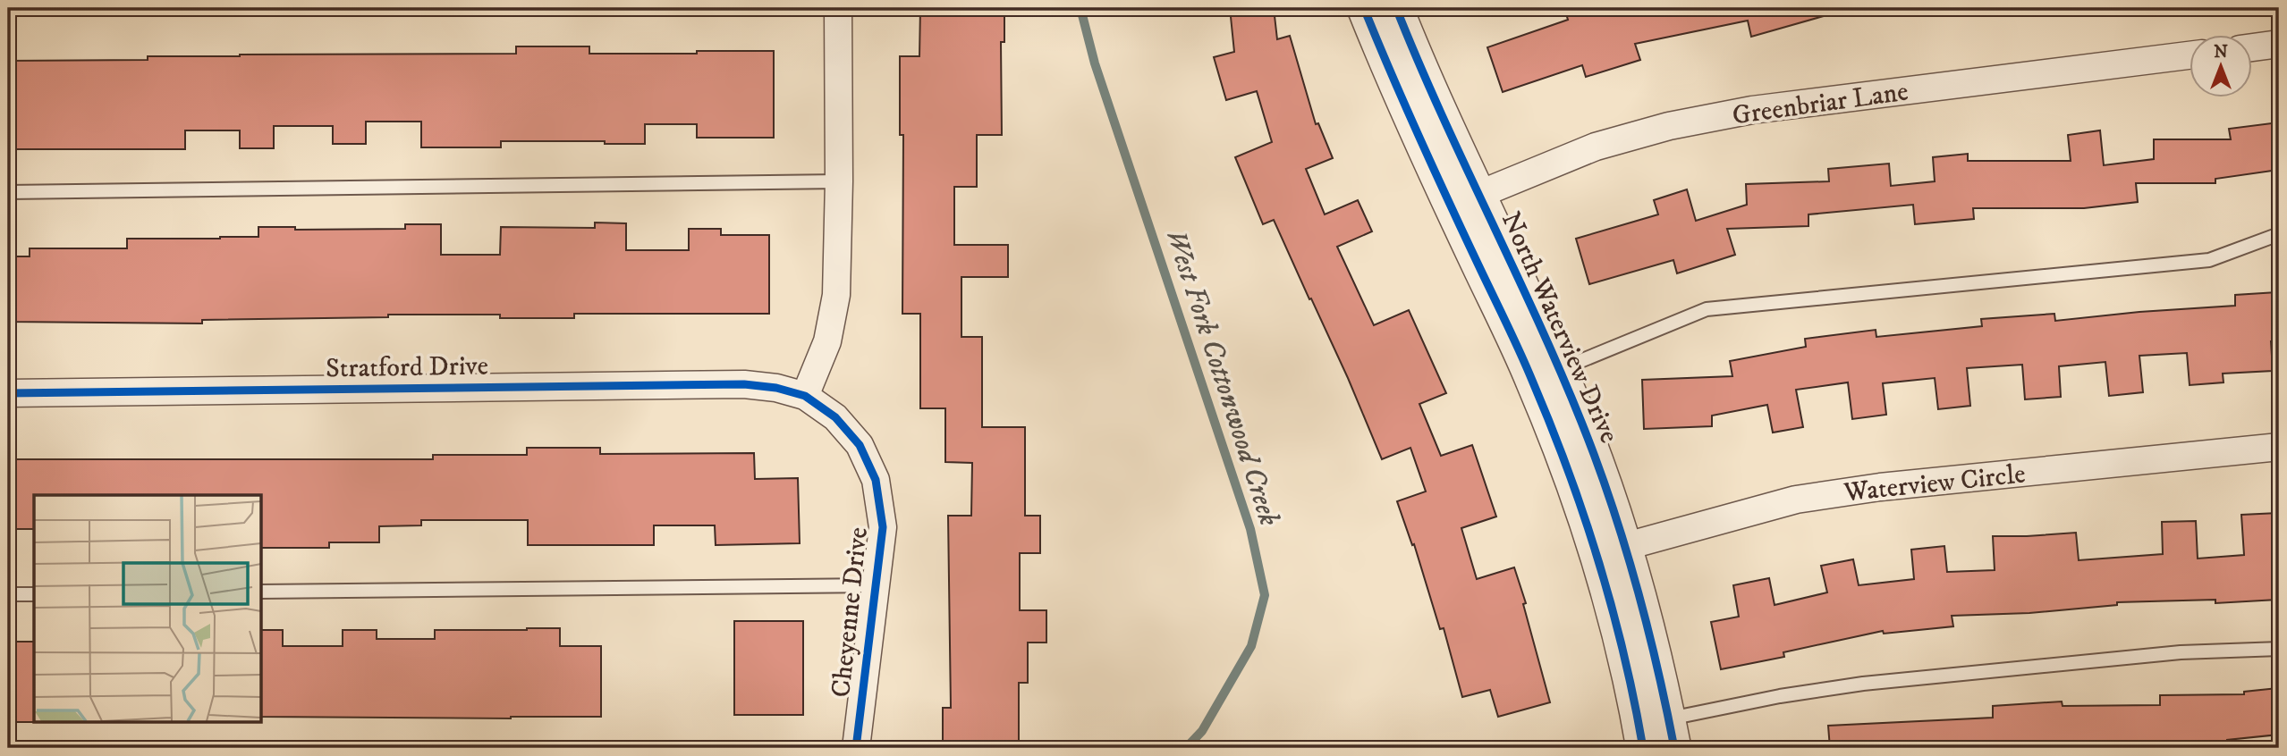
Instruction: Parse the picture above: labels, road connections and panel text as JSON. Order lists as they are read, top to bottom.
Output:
{
  "streets": {
    "street": [
      "Greenbriar Lane",
      "North Waterview Drive",
      "Stratford Drive",
      "Waterview Circle",
      "Cheyenne Drive"
    ]
  },
  "crossings": [
    ["Greenbriar Lane", "North Waterview Drive"],
    ["North Waterview Drive", "Waterview Circle"],
    ["Stratford Drive", "Cheyenne Drive"]
  ],
  "water": ["West Fork Cottonwood Creek"],
  "north": "top"
}
